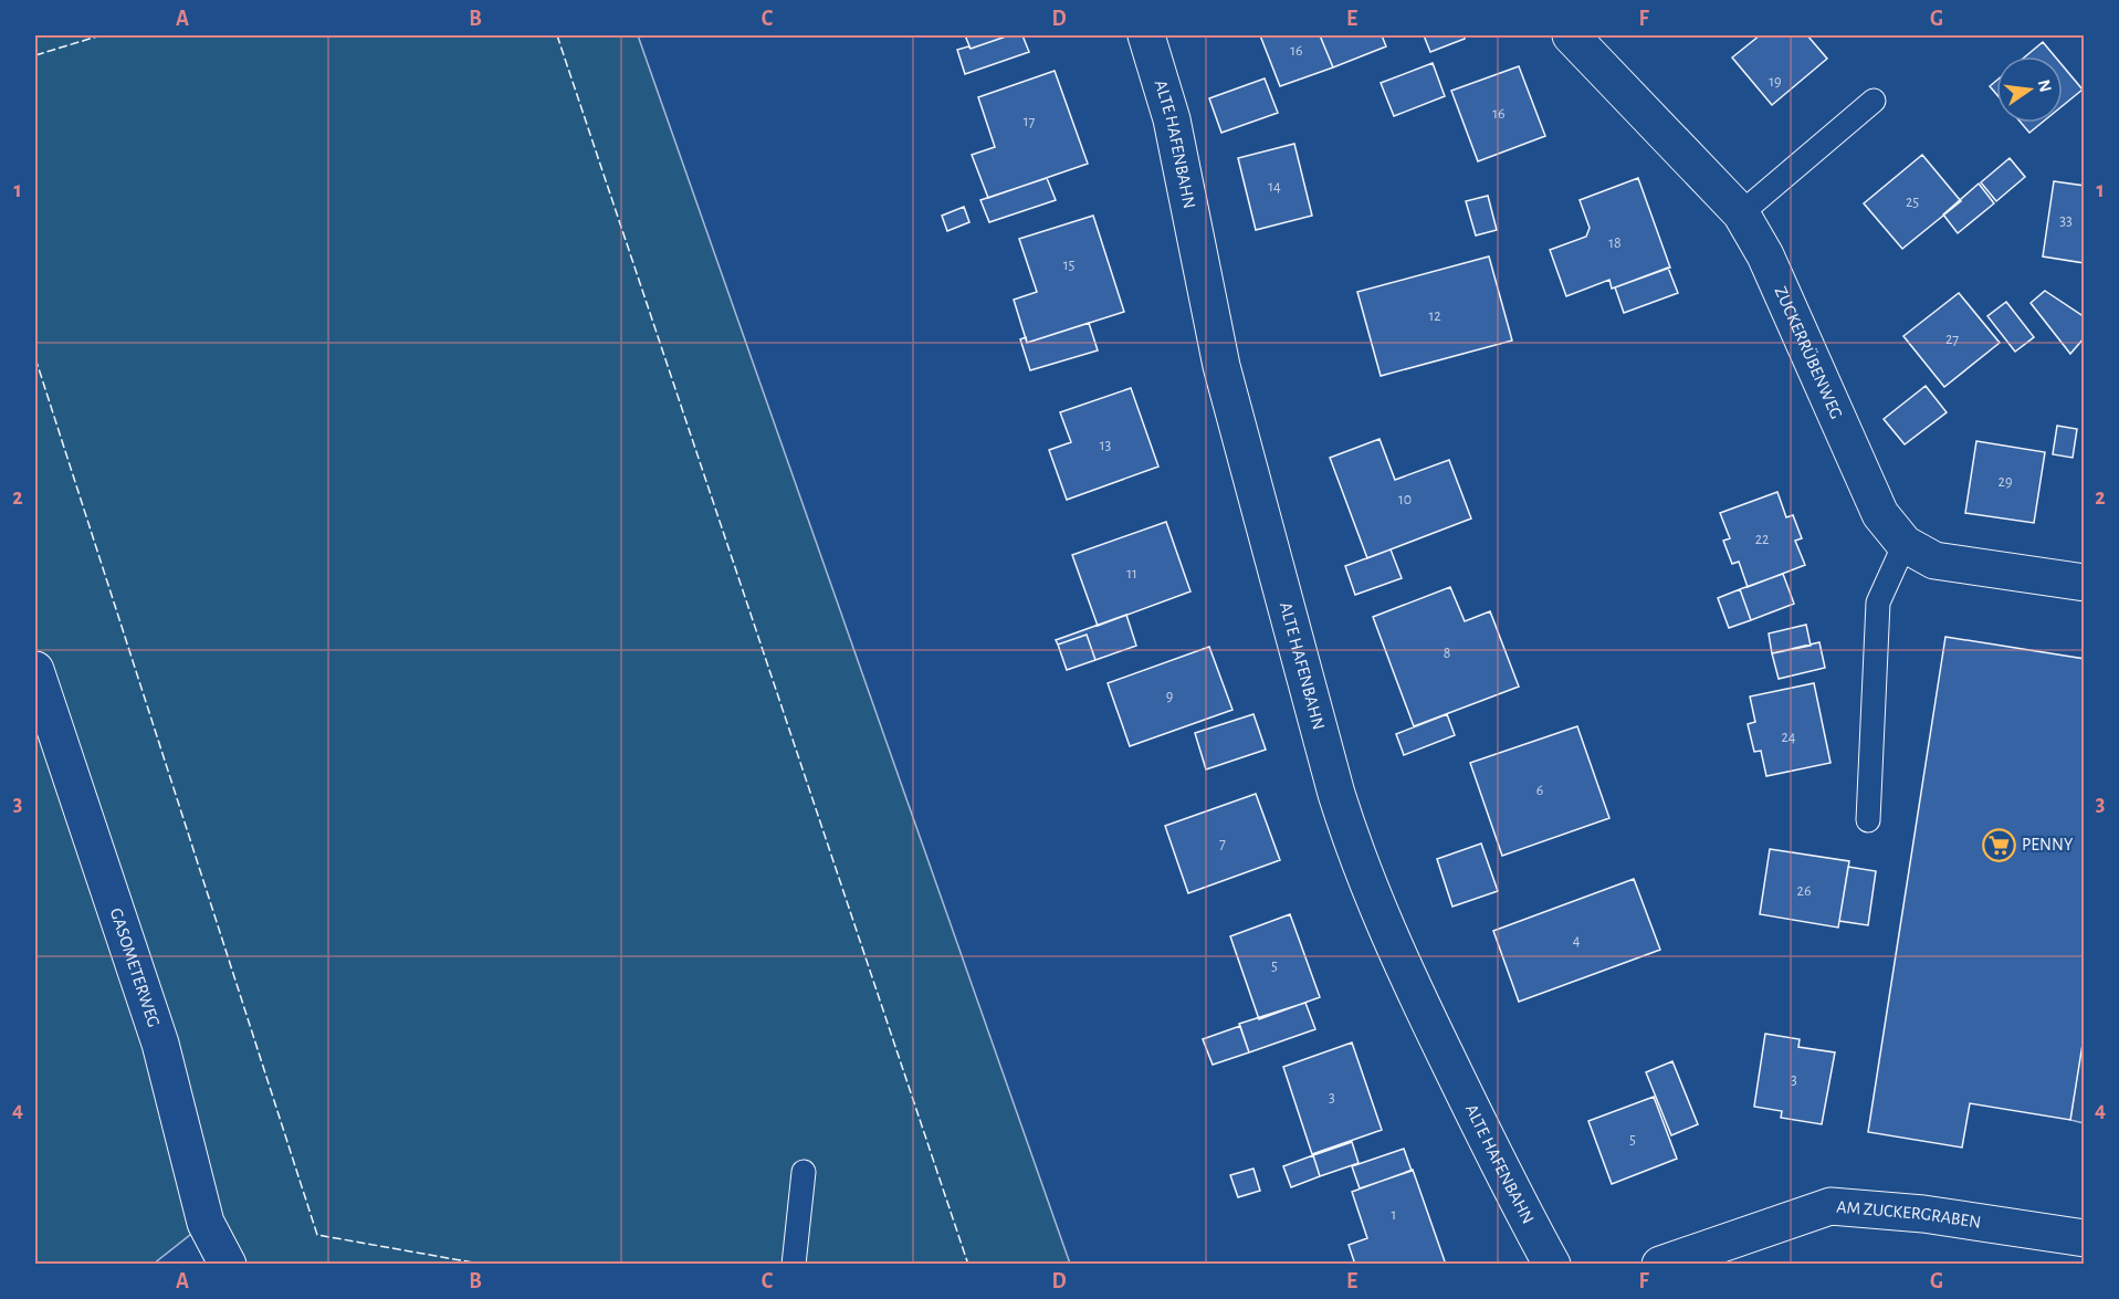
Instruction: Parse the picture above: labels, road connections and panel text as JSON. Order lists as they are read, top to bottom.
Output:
{
  "streets": {
    "street": [
      "ALTE HAFENBAHN",
      "ZUCKERRÜBENWEG",
      "GASOMETERWEG",
      "AM ZUCKERGRABEN"
    ]
  },
  "places": {
    "supermarket": ["PENNY"]
  },
  "house_numbers": [
    "16",
    "19",
    "16",
    "17",
    "14",
    "25",
    "33",
    "18",
    "15",
    "12",
    "27",
    "13",
    "29",
    "10",
    "22",
    "11",
    "8",
    "9",
    "24",
    "6",
    "7",
    "26",
    "4",
    "5",
    "3",
    "3",
    "5",
    "1"
  ],
  "north": "right",
  "grid": {
    "columns": [
      "A",
      "B",
      "C",
      "D",
      "E",
      "F",
      "G"
    ],
    "rows": [
      "1",
      "2",
      "3",
      "4"
    ]
  }
}
